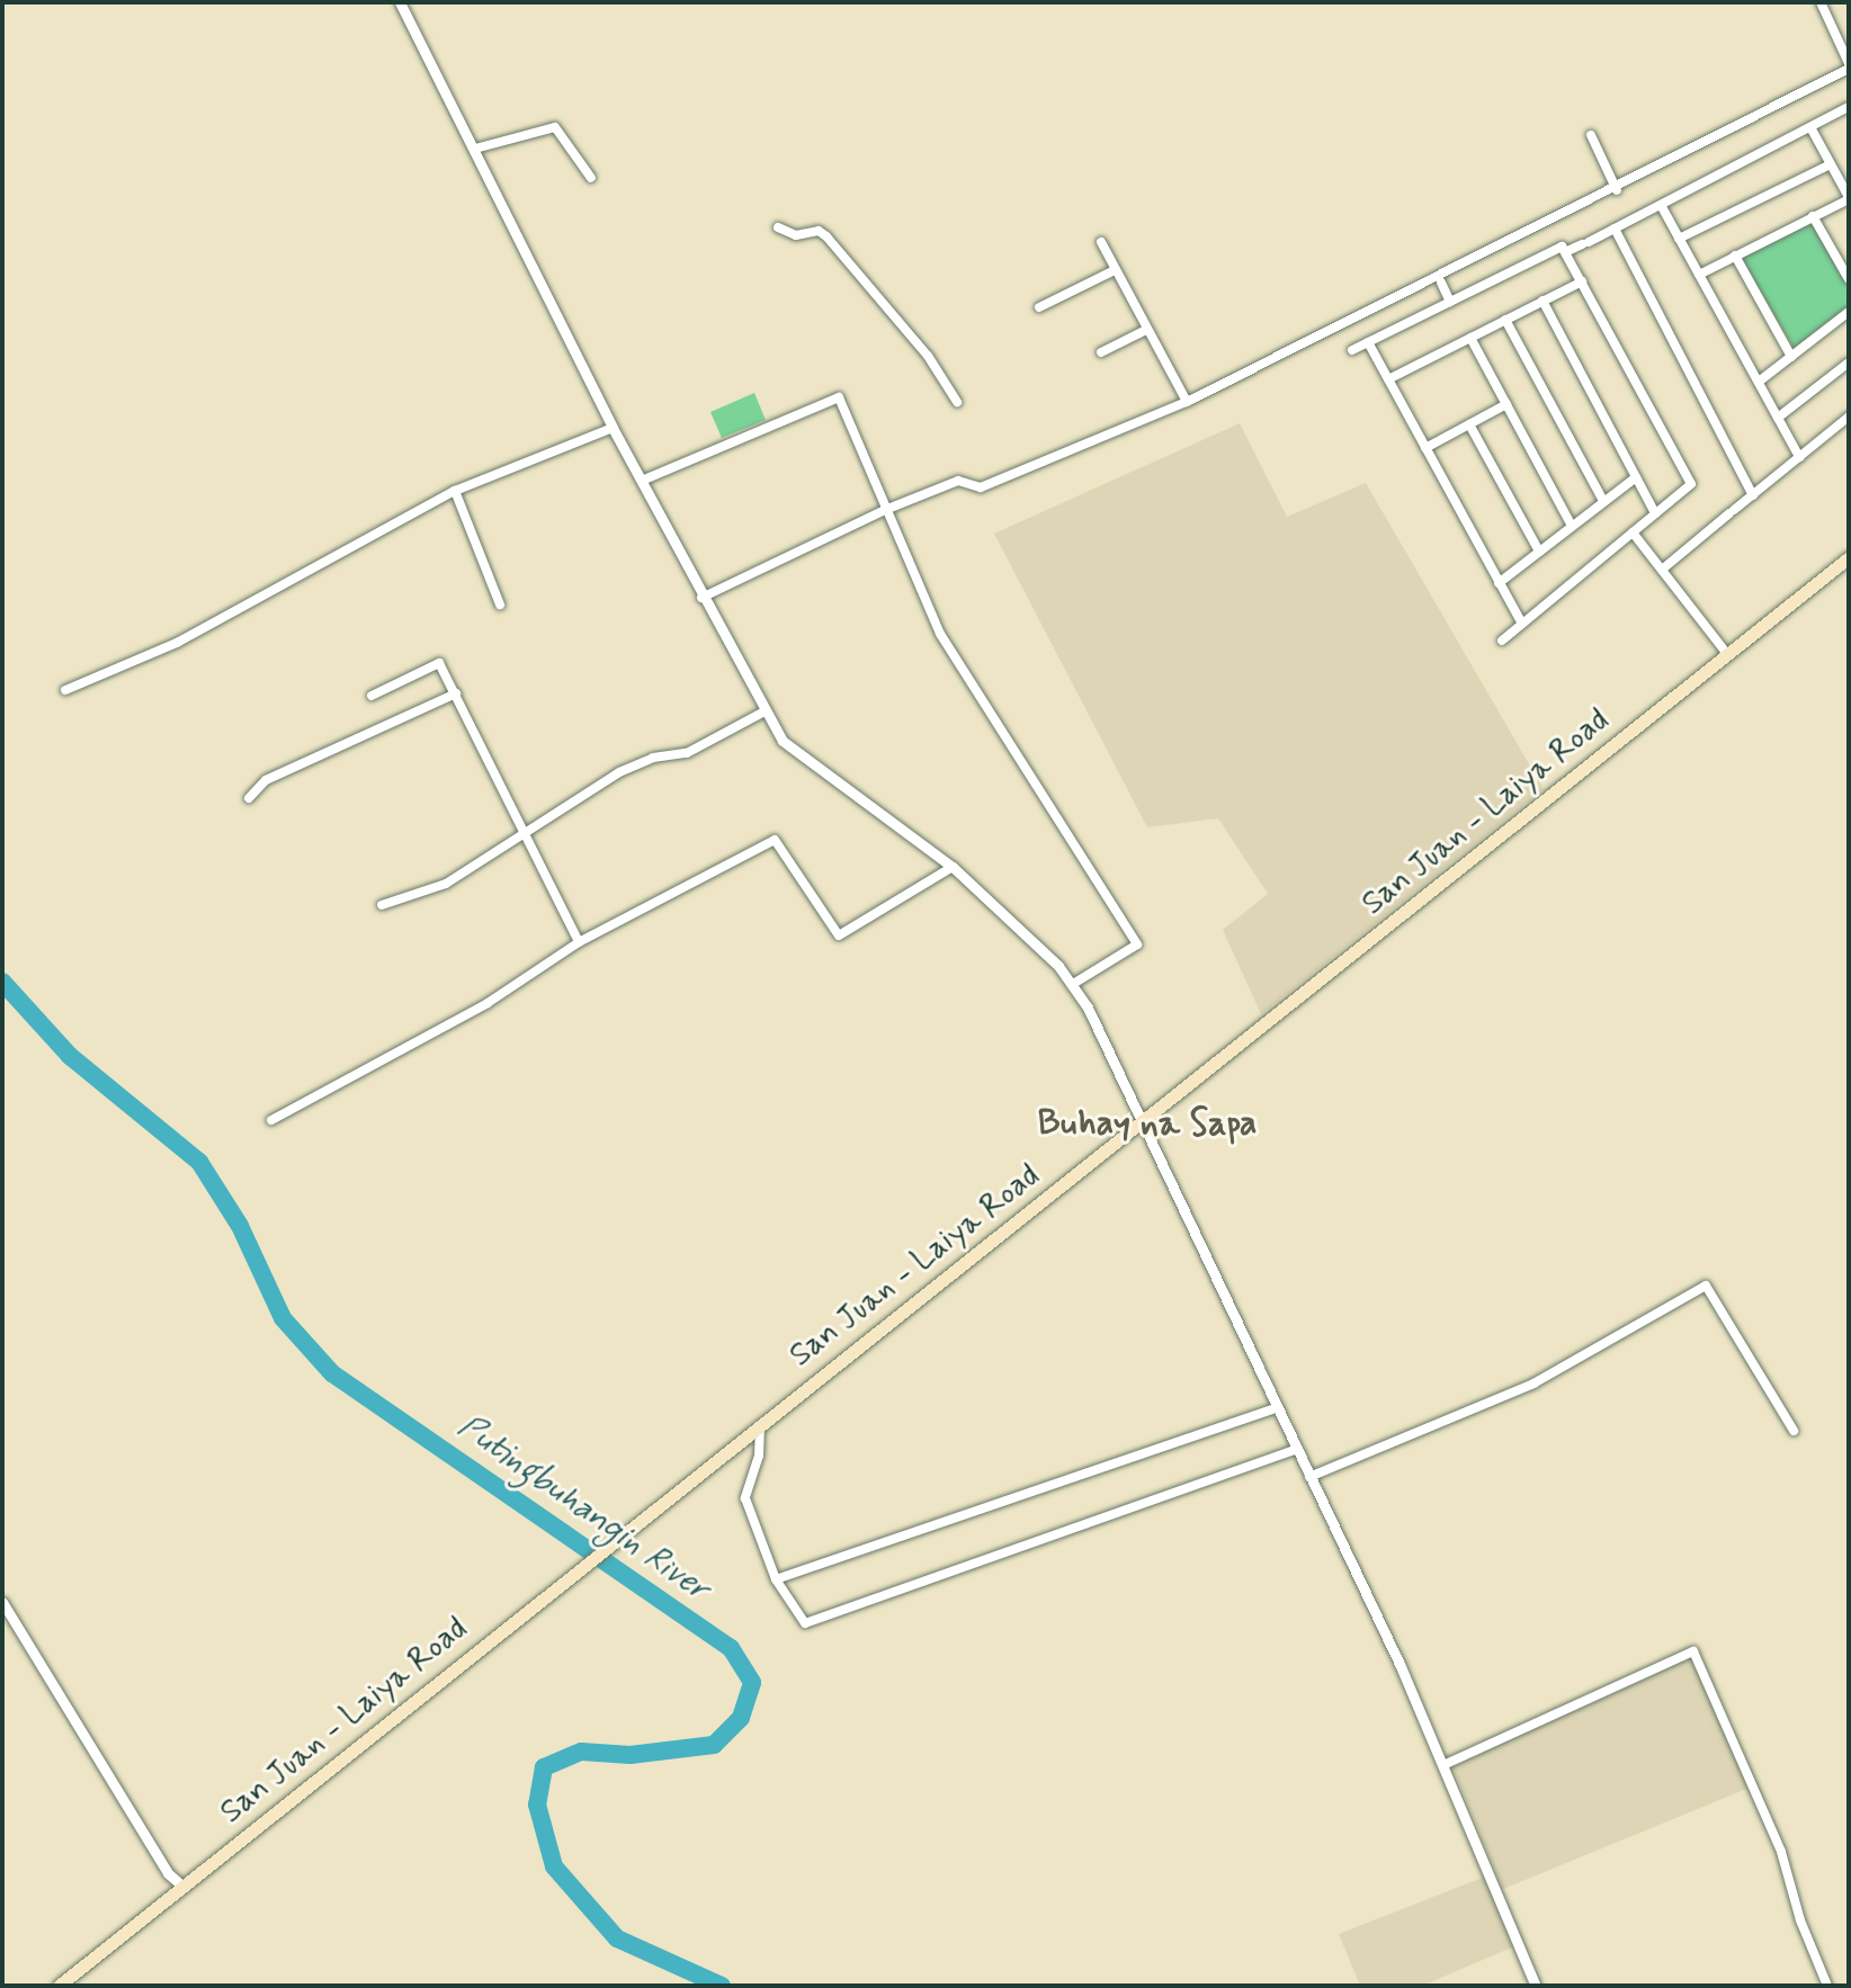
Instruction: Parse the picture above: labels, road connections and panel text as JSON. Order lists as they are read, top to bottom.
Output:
{
  "streets": {
    "main road": ["San Juan - Laiya Road"]
  },
  "districts": ["Buhay na Sapa"],
  "water": ["Putingbuhangin River"]
}
